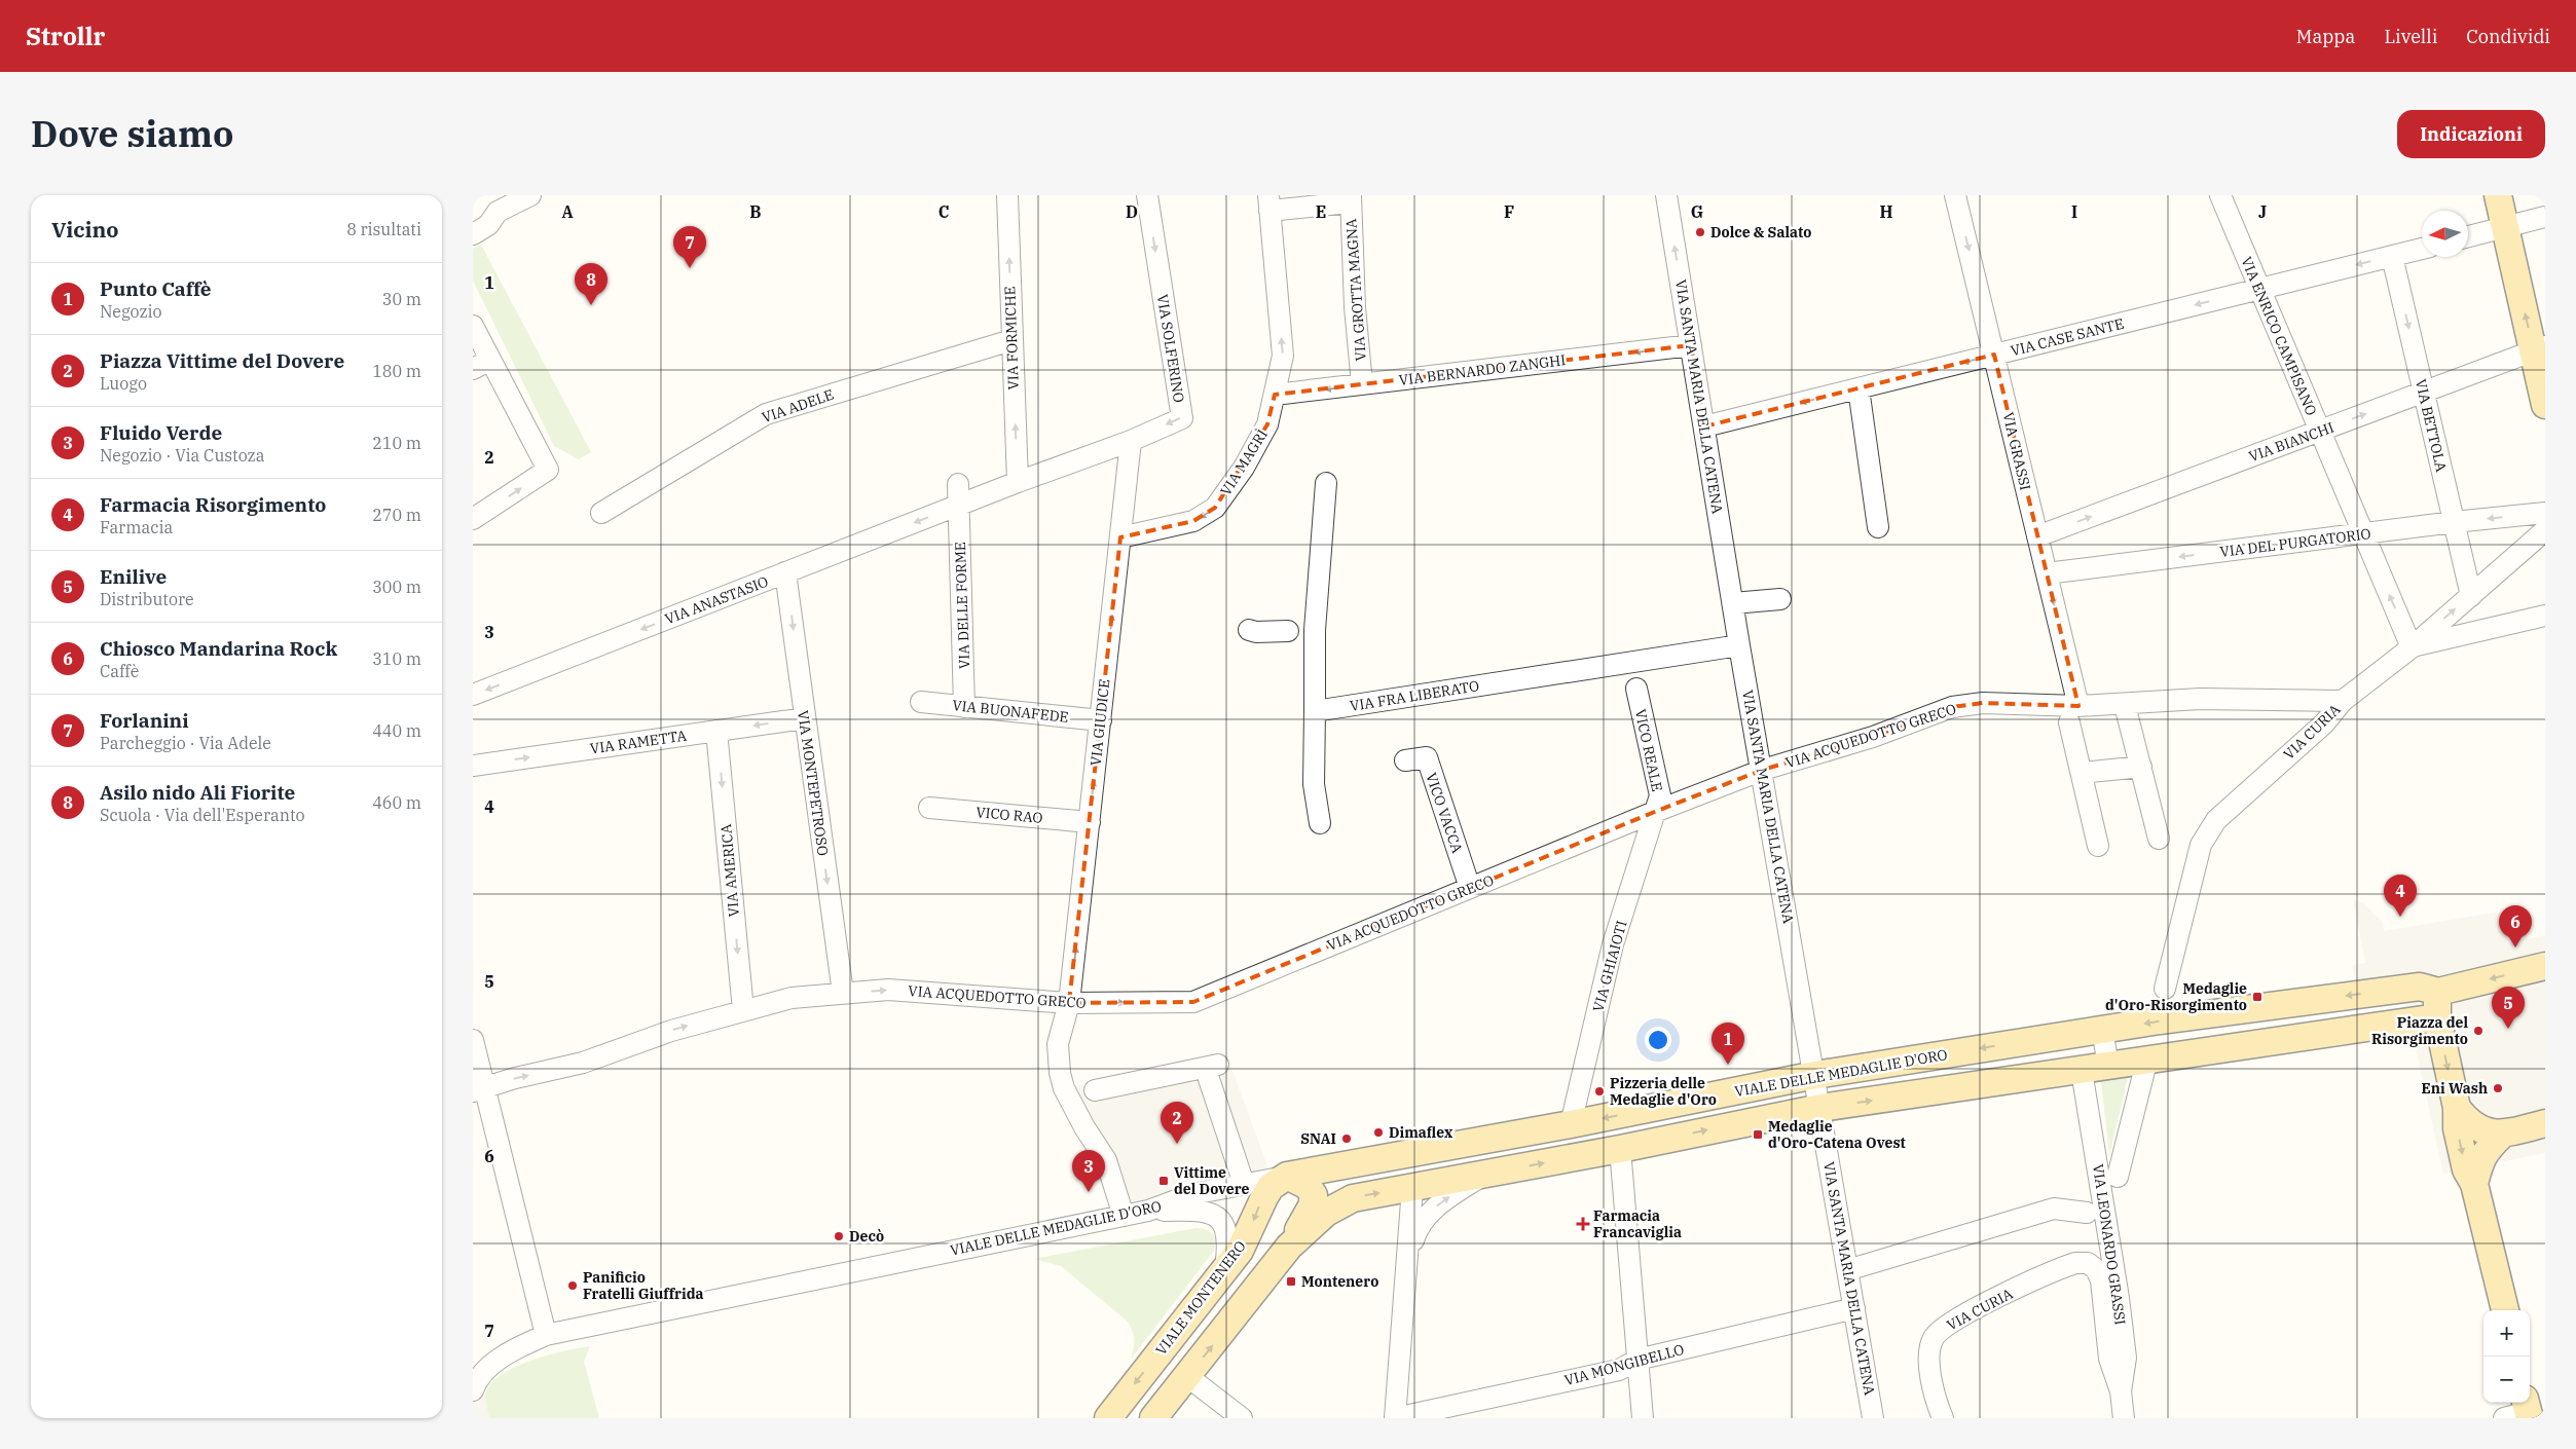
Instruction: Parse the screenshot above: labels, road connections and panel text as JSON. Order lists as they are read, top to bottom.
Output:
{
  "streets": {
    "main road": ["VIALE DELLE MEDAGLIE D'ORO", "VIALE MONTENERO"],
    "street": [
      "VIA GROTTA MAGNA",
      "VIA ENRICO CAMPISANO",
      "VIA CASE SANTE",
      "VIA FORMICHE",
      "VIA SOLFERINO",
      "VIA BERNARDO ZANGHI",
      "VIA SANTA MARIA DELLA CATENA",
      "VIA ADELE",
      "VIA BETTOLA",
      "VIA BIANCHI",
      "VIA GRASSI",
      "VIA MAGRÌ",
      "VIA DEL PURGATORIO",
      "VIA ANASTASIO",
      "VIA DELLE FORME",
      "VIA FRA LIBERATO",
      "VIA BUONAFEDE",
      "VIA GIUDICE",
      "VIA CURIA",
      "VIA ACQUEDOTTO GRECO",
      "VIA RAMETTA",
      "VICO REALE",
      "VIA MONTEPETROSO",
      "VICO VACCA",
      "VICO RAO",
      "VIA AMERICA",
      "VIA GHIAIOTI",
      "VIA LEONARDO GRASSI",
      "VIA MONGIBELLO"
    ]
  },
  "crossings": [
    ["VIA GROTTA MAGNA", "VIA BERNARDO ZANGHI"],
    ["VIA ENRICO CAMPISANO", "VIA CASE SANTE"],
    ["VIA ENRICO CAMPISANO", "VIA BIANCHI"],
    ["VIA ENRICO CAMPISANO", "VIA DEL PURGATORIO"],
    ["VIA ENRICO CAMPISANO", "VIA CURIA"],
    ["VIA CASE SANTE", "VIA SANTA MARIA DELLA CATENA"],
    ["VIA CASE SANTE", "VIA BETTOLA"],
    ["VIA CASE SANTE", "VIA GRASSI"],
    ["VIA FORMICHE", "VIA SOLFERINO"],
    ["VIA FORMICHE", "VIA ADELE"],
    ["VIA FORMICHE", "VIA ANASTASIO"],
    ["VIA SOLFERINO", "VIA ANASTASIO"],
    ["VIA SOLFERINO", "VIA GIUDICE"],
    ["VIA BERNARDO ZANGHI", "VIA SANTA MARIA DELLA CATENA"],
    ["VIA BERNARDO ZANGHI", "VIA MAGRÌ"],
    ["VIA SANTA MARIA DELLA CATENA", "VIA FRA LIBERATO"],
    ["VIA SANTA MARIA DELLA CATENA", "VIA ACQUEDOTTO GRECO"],
    ["VIA SANTA MARIA DELLA CATENA", "VIALE DELLE MEDAGLIE D'ORO"],
    ["VIA SANTA MARIA DELLA CATENA", "VIA MONGIBELLO"],
    ["VIA BETTOLA", "VIA BIANCHI"],
    ["VIA BETTOLA", "VIA DEL PURGATORIO"],
    ["VIA BETTOLA", "VIA CURIA"],
    ["VIA BIANCHI", "VIA GRASSI"],
    ["VIA GRASSI", "VIA DEL PURGATORIO"],
    ["VIA GRASSI", "VIA ACQUEDOTTO GRECO"],
    ["VIA MAGRÌ", "VIA GIUDICE"],
    ["VIA ANASTASIO", "VIA DELLE FORME"],
    ["VIA ANASTASIO", "VIA MONTEPETROSO"],
    ["VIA DELLE FORME", "VIA BUONAFEDE"],
    ["VIA BUONAFEDE", "VIA GIUDICE"],
    ["VIA GIUDICE", "VIA ACQUEDOTTO GRECO"],
    ["VIA GIUDICE", "VICO RAO"],
    ["VIA GIUDICE", "VIALE DELLE MEDAGLIE D'ORO"],
    ["VIA CURIA", "VIA ACQUEDOTTO GRECO"],
    ["VIA CURIA", "VIA LEONARDO GRASSI"],
    ["VIA ACQUEDOTTO GRECO", "VICO REALE"],
    ["VIA ACQUEDOTTO GRECO", "VIA MONTEPETROSO"],
    ["VIA ACQUEDOTTO GRECO", "VICO VACCA"],
    ["VIA ACQUEDOTTO GRECO", "VIA AMERICA"],
    ["VIA ACQUEDOTTO GRECO", "VIA GHIAIOTI"],
    ["VIA RAMETTA", "VIA MONTEPETROSO"],
    ["VIA RAMETTA", "VIA AMERICA"],
    ["VICO REALE", "VIA GHIAIOTI"],
    ["VIA GHIAIOTI", "VIALE DELLE MEDAGLIE D'ORO"],
    ["VIALE DELLE MEDAGLIE D'ORO", "VIALE MONTENERO"]
  ],
  "one_way": [
    "VIA CASE SANTE",
    "VIA FORMICHE",
    "VIA SOLFERINO",
    "VIA BERNARDO ZANGHI",
    "VIA BETTOLA",
    "VIA BIANCHI",
    "VIA GRASSI",
    "VIA DEL PURGATORIO",
    "VIA ANASTASIO",
    "VIA GIUDICE",
    "VIA ACQUEDOTTO GRECO",
    "VIA MONTEPETROSO",
    "VIA AMERICA"
  ],
  "places": {
    "other": [
      "Dolce & Salato",
      "Piazza del Risorgimento",
      "Eni Wash",
      "Pizzeria delle Medaglie d'Oro",
      "Dimaflex",
      "SNAI",
      "Decò",
      "Panificio Fratelli Giuffrida"
    ],
    "transit": [
      "Medaglie d'Oro-Risorgimento",
      "Medaglie d'Oro-Catena Ovest",
      "Vittime del Dovere",
      "Montenero"
    ],
    "health": ["Farmacia Francaviglia"]
  },
  "north": "left",
  "page": {
    "header": "Strollr",
    "nav": ["Mappa", "Livelli", "Condividi"],
    "title": "Dove siamo",
    "buttons": "Indicazioni",
    "heading": ["Vicino", "8 risultati"],
    "pins": [
      "7",
      "8",
      "4",
      "6",
      "5",
      "1",
      "2",
      "3"
    ],
    "list": [
      {
        "mark": "1",
        "name": "Punto Caffè",
        "note": "Negozio",
        "value": "30 m"
      },
      {
        "mark": "2",
        "name": "Piazza Vittime del Dovere",
        "note": "Luogo",
        "value": "180 m"
      },
      {
        "mark": "3",
        "name": "Fluido Verde",
        "note": "Negozio · Via Custoza",
        "value": "210 m"
      },
      {
        "mark": "4",
        "name": "Farmacia Risorgimento",
        "note": "Farmacia",
        "value": "270 m"
      },
      {
        "mark": "5",
        "name": "Enilive",
        "note": "Distributore",
        "value": "300 m"
      },
      {
        "mark": "6",
        "name": "Chiosco Mandarina Rock",
        "note": "Caffè",
        "value": "310 m"
      },
      {
        "mark": "7",
        "name": "Forlanini",
        "note": "Parcheggio · Via Adele",
        "value": "440 m"
      },
      {
        "mark": "8",
        "name": "Asilo nido Ali Fiorite",
        "note": "Scuola · Via dell'Esperanto",
        "value": "460 m"
      }
    ],
    "map_buttons": ["+", "−"]
  },
  "grid": {
    "columns": [
      "A",
      "B",
      "C",
      "D",
      "E",
      "F",
      "G",
      "H",
      "I",
      "J"
    ],
    "rows": [
      "1",
      "2",
      "3",
      "4",
      "5",
      "6",
      "7"
    ]
  }
}
